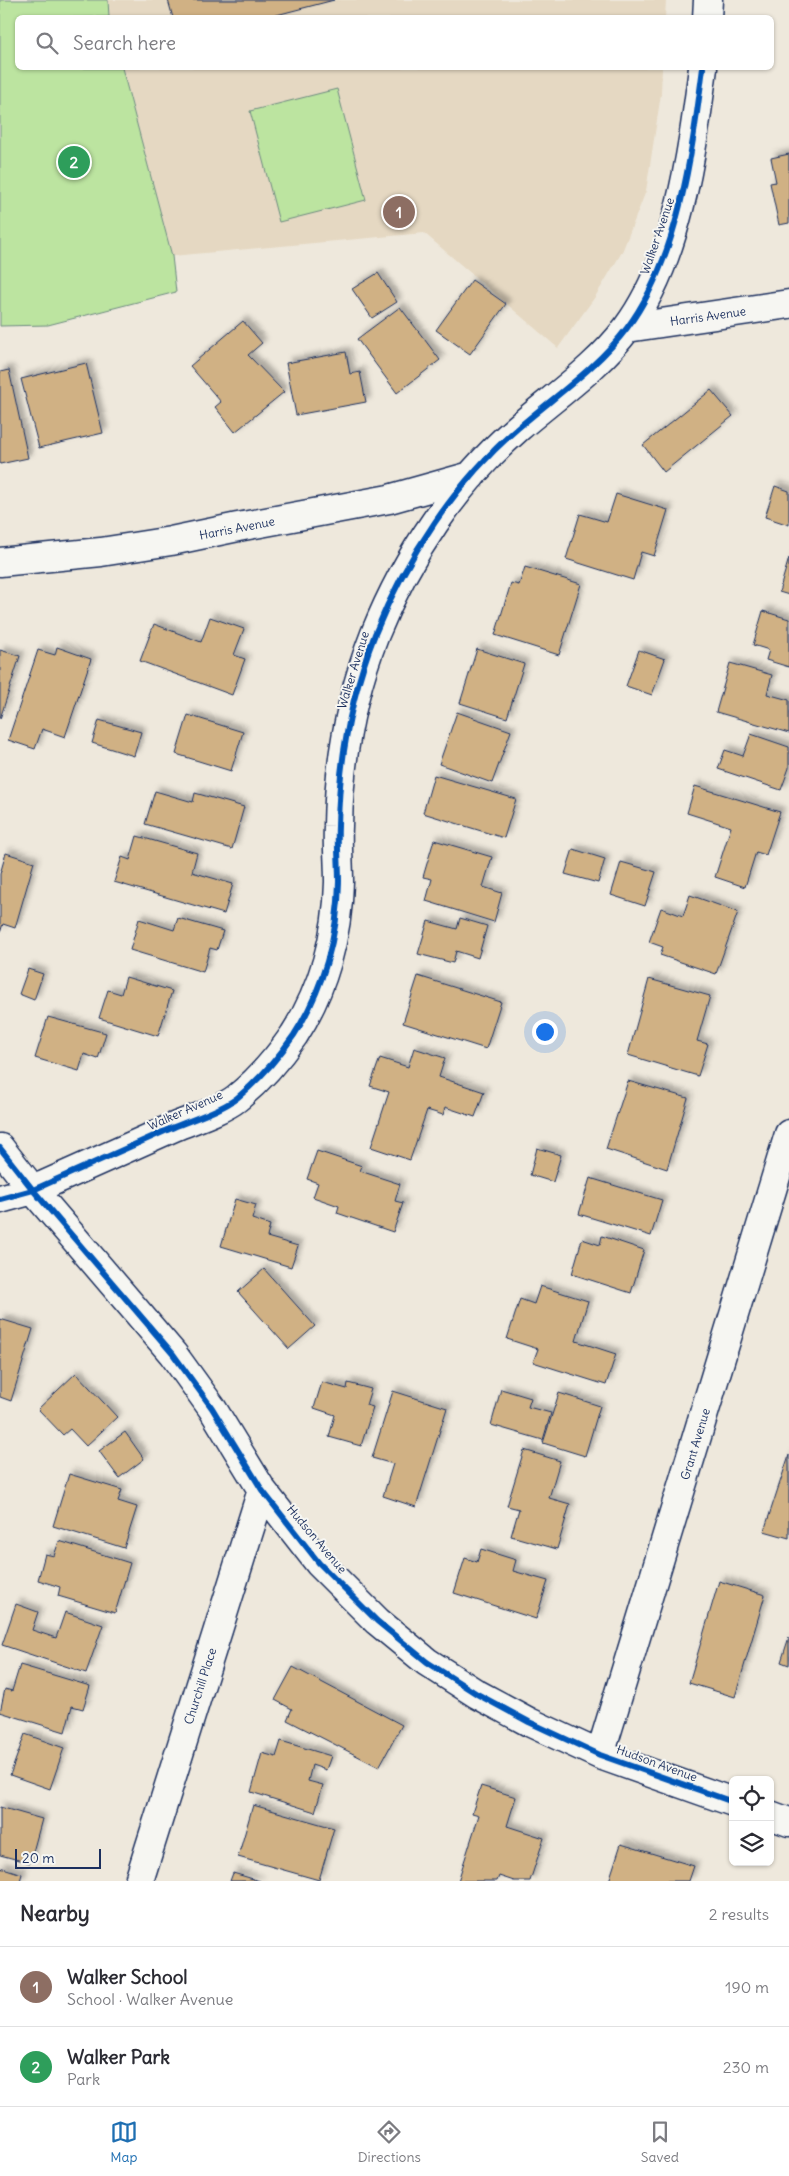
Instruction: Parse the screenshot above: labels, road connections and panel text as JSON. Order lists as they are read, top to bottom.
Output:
{
  "streets": {
    "street": [
      "Walker Avenue",
      "Harris Avenue",
      "Grant Avenue",
      "Hudson Avenue",
      "Churchill Place"
    ]
  },
  "crossings": [
    ["Walker Avenue", "Harris Avenue"],
    ["Walker Avenue", "Hudson Avenue"],
    ["Grant Avenue", "Hudson Avenue"],
    ["Hudson Avenue", "Churchill Place"]
  ],
  "scale_bar": "20 m",
  "page": {
    "search": "Search here",
    "pins": ["2", "1"],
    "scale": "20 m",
    "heading": ["Nearby", "2 results"],
    "list": [
      {
        "mark": "1",
        "name": "Walker School",
        "note": "School · Walker Avenue",
        "value": "190 m"
      },
      {
        "mark": "2",
        "name": "Walker Park",
        "note": "Park",
        "value": "230 m"
      }
    ],
    "nav": ["Map", "Directions", "Saved"]
  }
}
